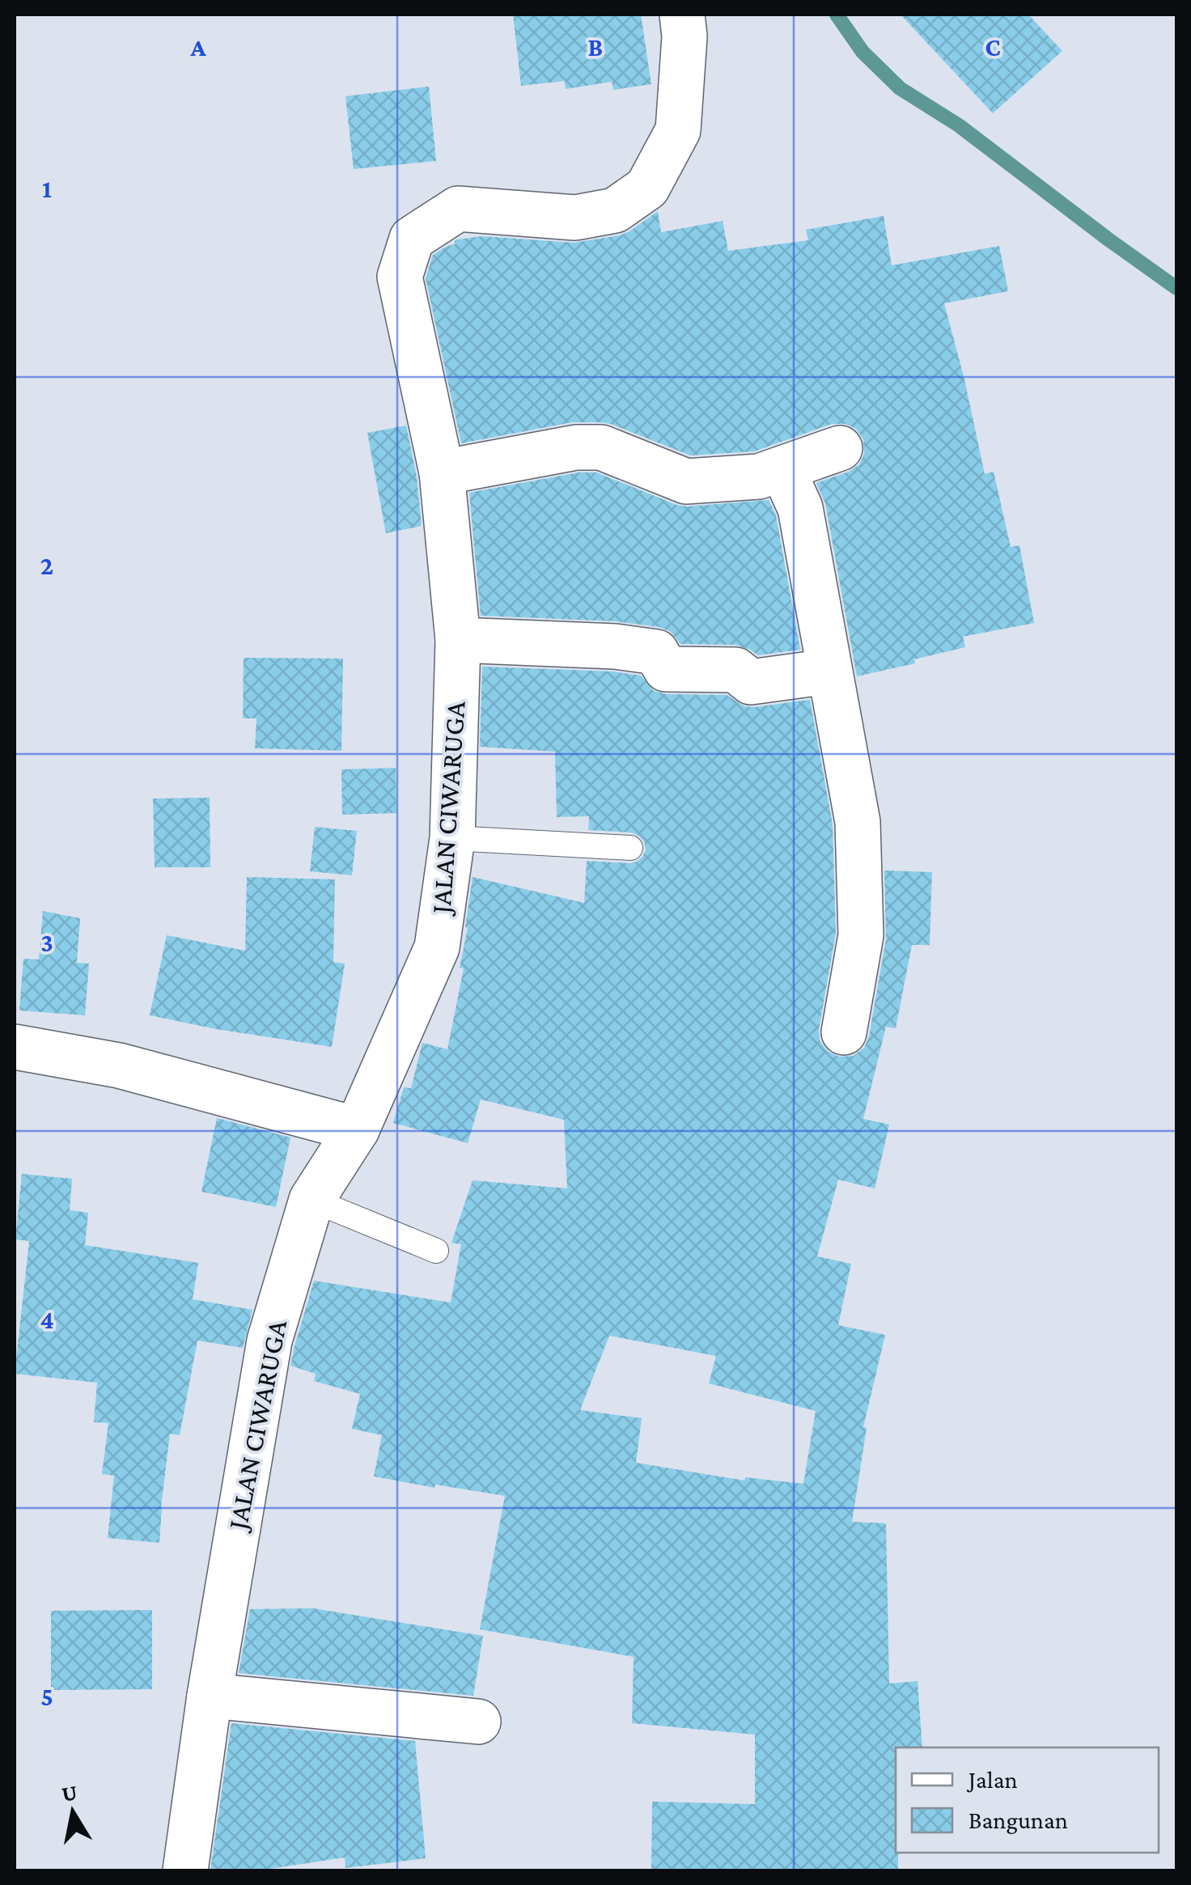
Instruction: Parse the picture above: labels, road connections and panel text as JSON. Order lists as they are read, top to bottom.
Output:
{
  "streets": {
    "street": ["JALAN CIWARUGA"]
  },
  "legend": ["Jalan", "Bangunan"],
  "north": "top",
  "grid": {
    "columns": ["A", "B", "C"],
    "rows": [
      "1",
      "2",
      "3",
      "4",
      "5"
    ]
  }
}
